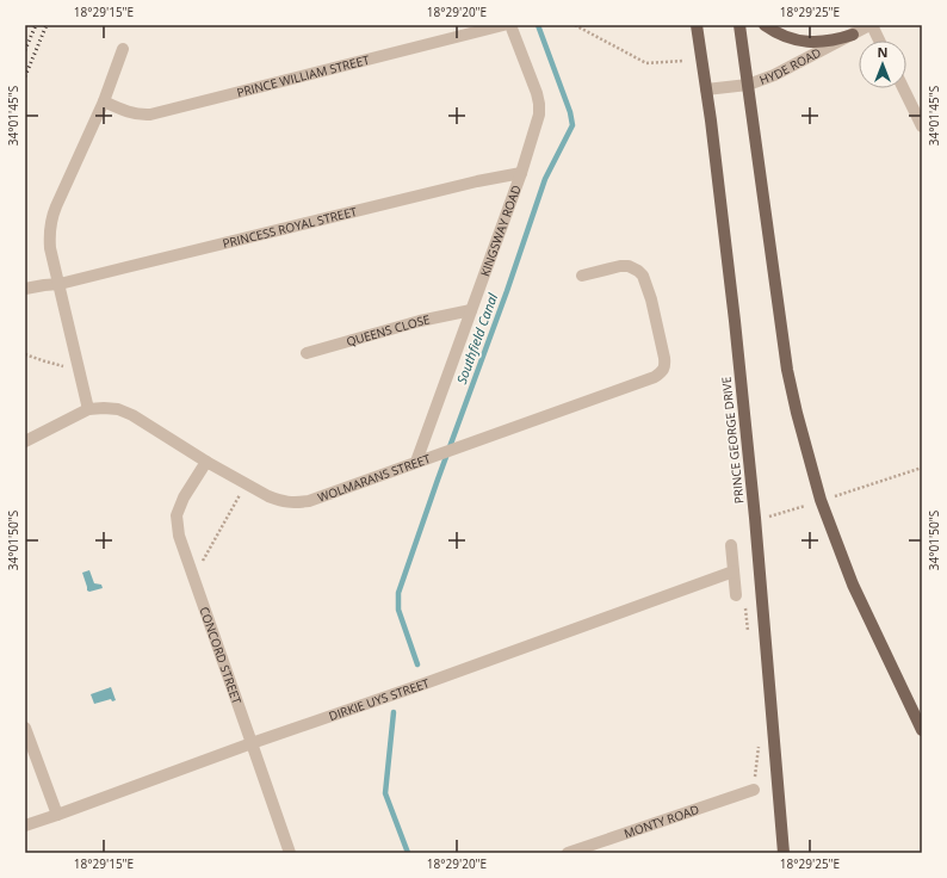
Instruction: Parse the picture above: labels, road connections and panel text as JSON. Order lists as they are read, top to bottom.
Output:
{
  "streets": {
    "main road": ["PRINCE GEORGE DRIVE"],
    "street": [
      "HYDE ROAD",
      "PRINCE WILLIAM STREET",
      "PRINCESS ROYAL STREET",
      "KINGSWAY ROAD",
      "QUEENS CLOSE",
      "WOLMARANS STREET",
      "CONCORD STREET",
      "DIRKIE UYS STREET",
      "MONTY ROAD"
    ]
  },
  "crossings": [
    ["HYDE ROAD", "PRINCE GEORGE DRIVE"],
    ["PRINCESS ROYAL STREET", "KINGSWAY ROAD"],
    ["KINGSWAY ROAD", "QUEENS CLOSE"],
    ["KINGSWAY ROAD", "WOLMARANS STREET"],
    ["WOLMARANS STREET", "CONCORD STREET"],
    ["CONCORD STREET", "DIRKIE UYS STREET"]
  ],
  "water": ["Southfield Canal"],
  "north": "top",
  "coordinates": [
    "18°29'15\"E",
    "18°29'20\"E",
    "18°29'25\"E",
    "34°01'45\"S",
    "34°01'50\"S"
  ]
}
